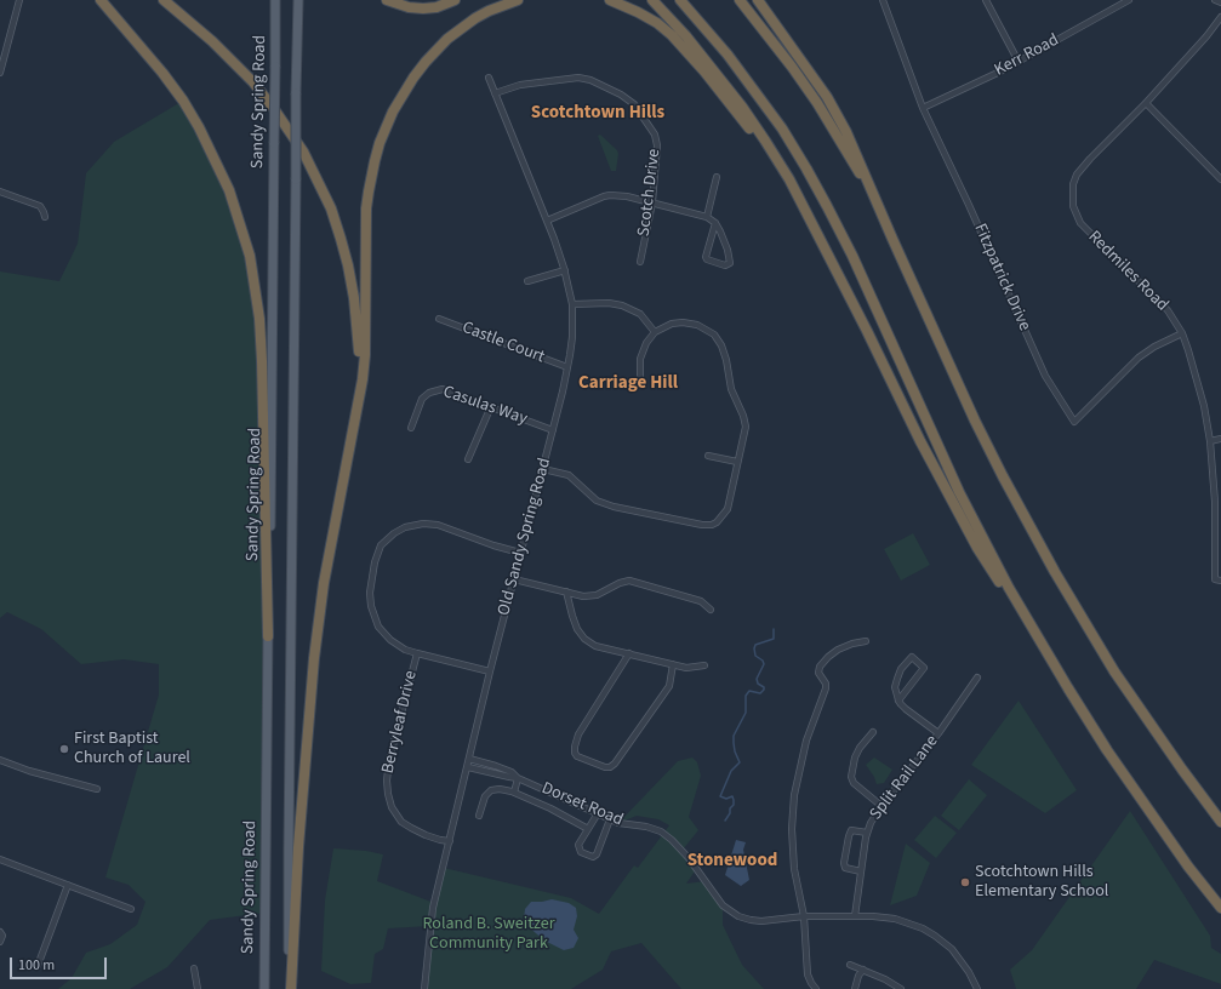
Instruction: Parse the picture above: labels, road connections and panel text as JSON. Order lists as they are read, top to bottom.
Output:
{
  "streets": {
    "main road": ["Sandy Spring Road"],
    "street": [
      "Kerr Road",
      "Scotch Drive",
      "Redmiles Road",
      "Fitzpatrick Drive",
      "Castle Court",
      "Casulas Way",
      "Old Sandy Spring Road",
      "Berryleaf Drive",
      "Split Rail Lane",
      "Dorset Road"
    ]
  },
  "crossings": [
    ["Kerr Road", "Fitzpatrick Drive"],
    ["Scotch Drive", "Old Sandy Spring Road"],
    ["Redmiles Road", "Fitzpatrick Drive"],
    ["Castle Court", "Old Sandy Spring Road"],
    ["Casulas Way", "Old Sandy Spring Road"],
    ["Old Sandy Spring Road", "Berryleaf Drive"],
    ["Old Sandy Spring Road", "Dorset Road"],
    ["Split Rail Lane", "Dorset Road"]
  ],
  "districts": ["Scotchtown Hills", "Carriage Hill", "Stonewood"],
  "parks": ["Roland B. Sweitzer Community Park"],
  "places": ["First Baptist Church of Laurel", "Scotchtown Hills Elementary School"],
  "scale_bar": "100 m"
}
